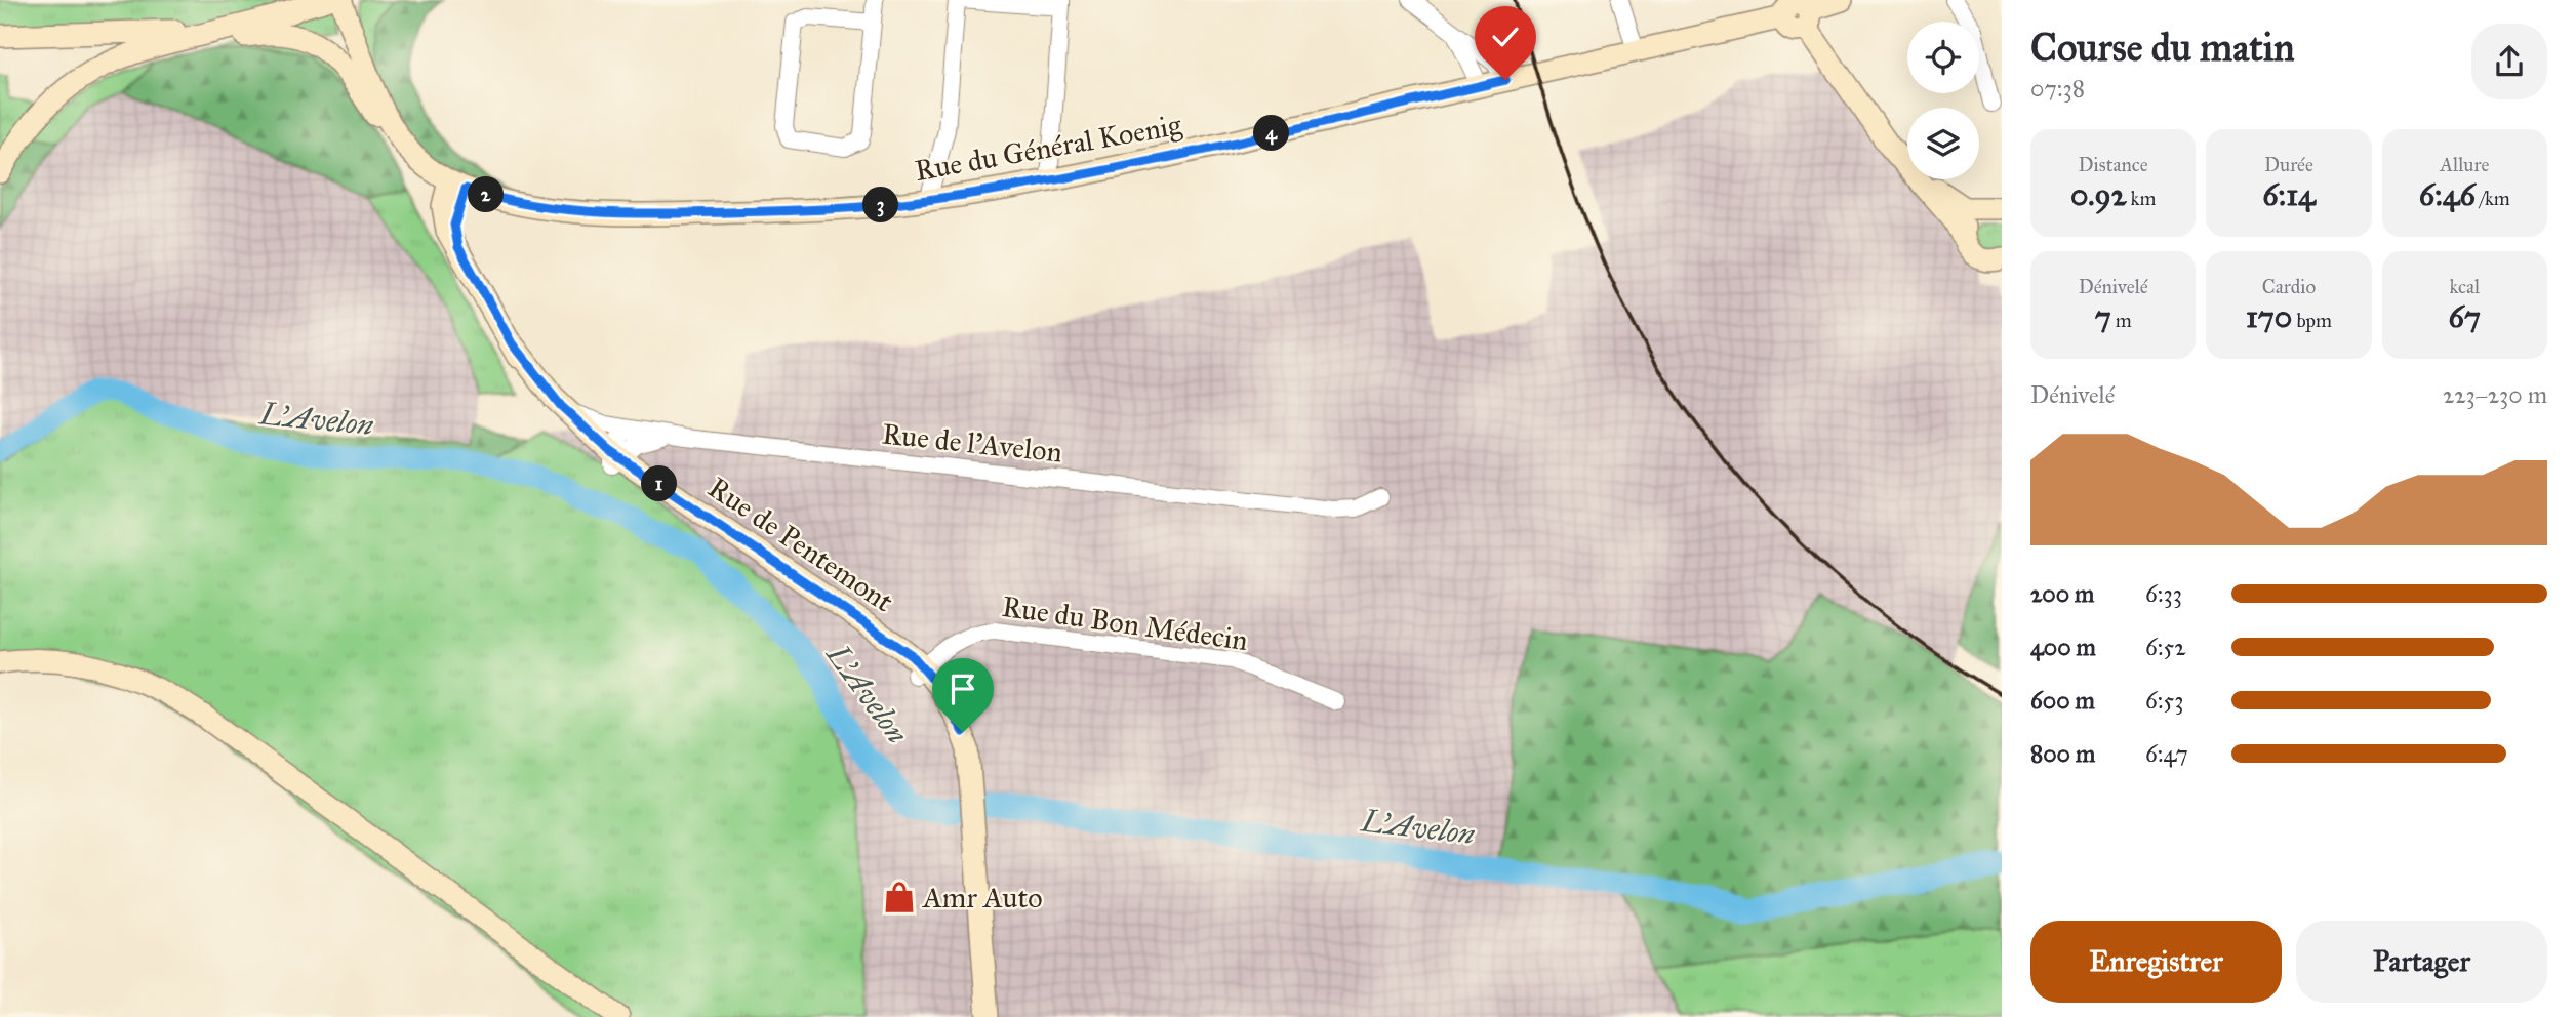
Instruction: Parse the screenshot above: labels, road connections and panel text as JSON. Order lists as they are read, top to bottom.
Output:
{
  "streets": {
    "street": [
      "Rue du Général Koenig",
      "Rue de l'Avelon",
      "Rue de Pentemont",
      "Rue du Bon Médecin"
    ]
  },
  "crossings": [
    ["Rue du Général Koenig", "Rue de Pentemont"],
    ["Rue de l'Avelon", "Rue de Pentemont"],
    ["Rue de Pentemont", "Rue du Bon Médecin"]
  ],
  "water": ["L'Avelon"],
  "places": {
    "shop": ["Amr Auto"]
  },
  "page": {
    "heading": ["Course du matin", "07:38"],
    "pins": [
      "4",
      "2",
      "3",
      "1"
    ],
    "stats": [
      ["Distance", "0.92 km"],
      ["Durée", "6:14"],
      ["Allure", "6:46 /km"],
      ["Dénivelé", "7 m"],
      ["Cardio", "170 bpm"],
      ["kcal", "67"]
    ],
    "chart": ["Dénivelé", "223–230 m"],
    "list": [
      {
        "name": "200 m",
        "note": "6:33"
      },
      {
        "name": "400 m",
        "note": "6:52"
      },
      {
        "name": "600 m",
        "note": "6:53"
      },
      {
        "name": "800 m",
        "note": "6:47"
      }
    ],
    "buttons": ["Enregistrer", "Partager"]
  }
}
